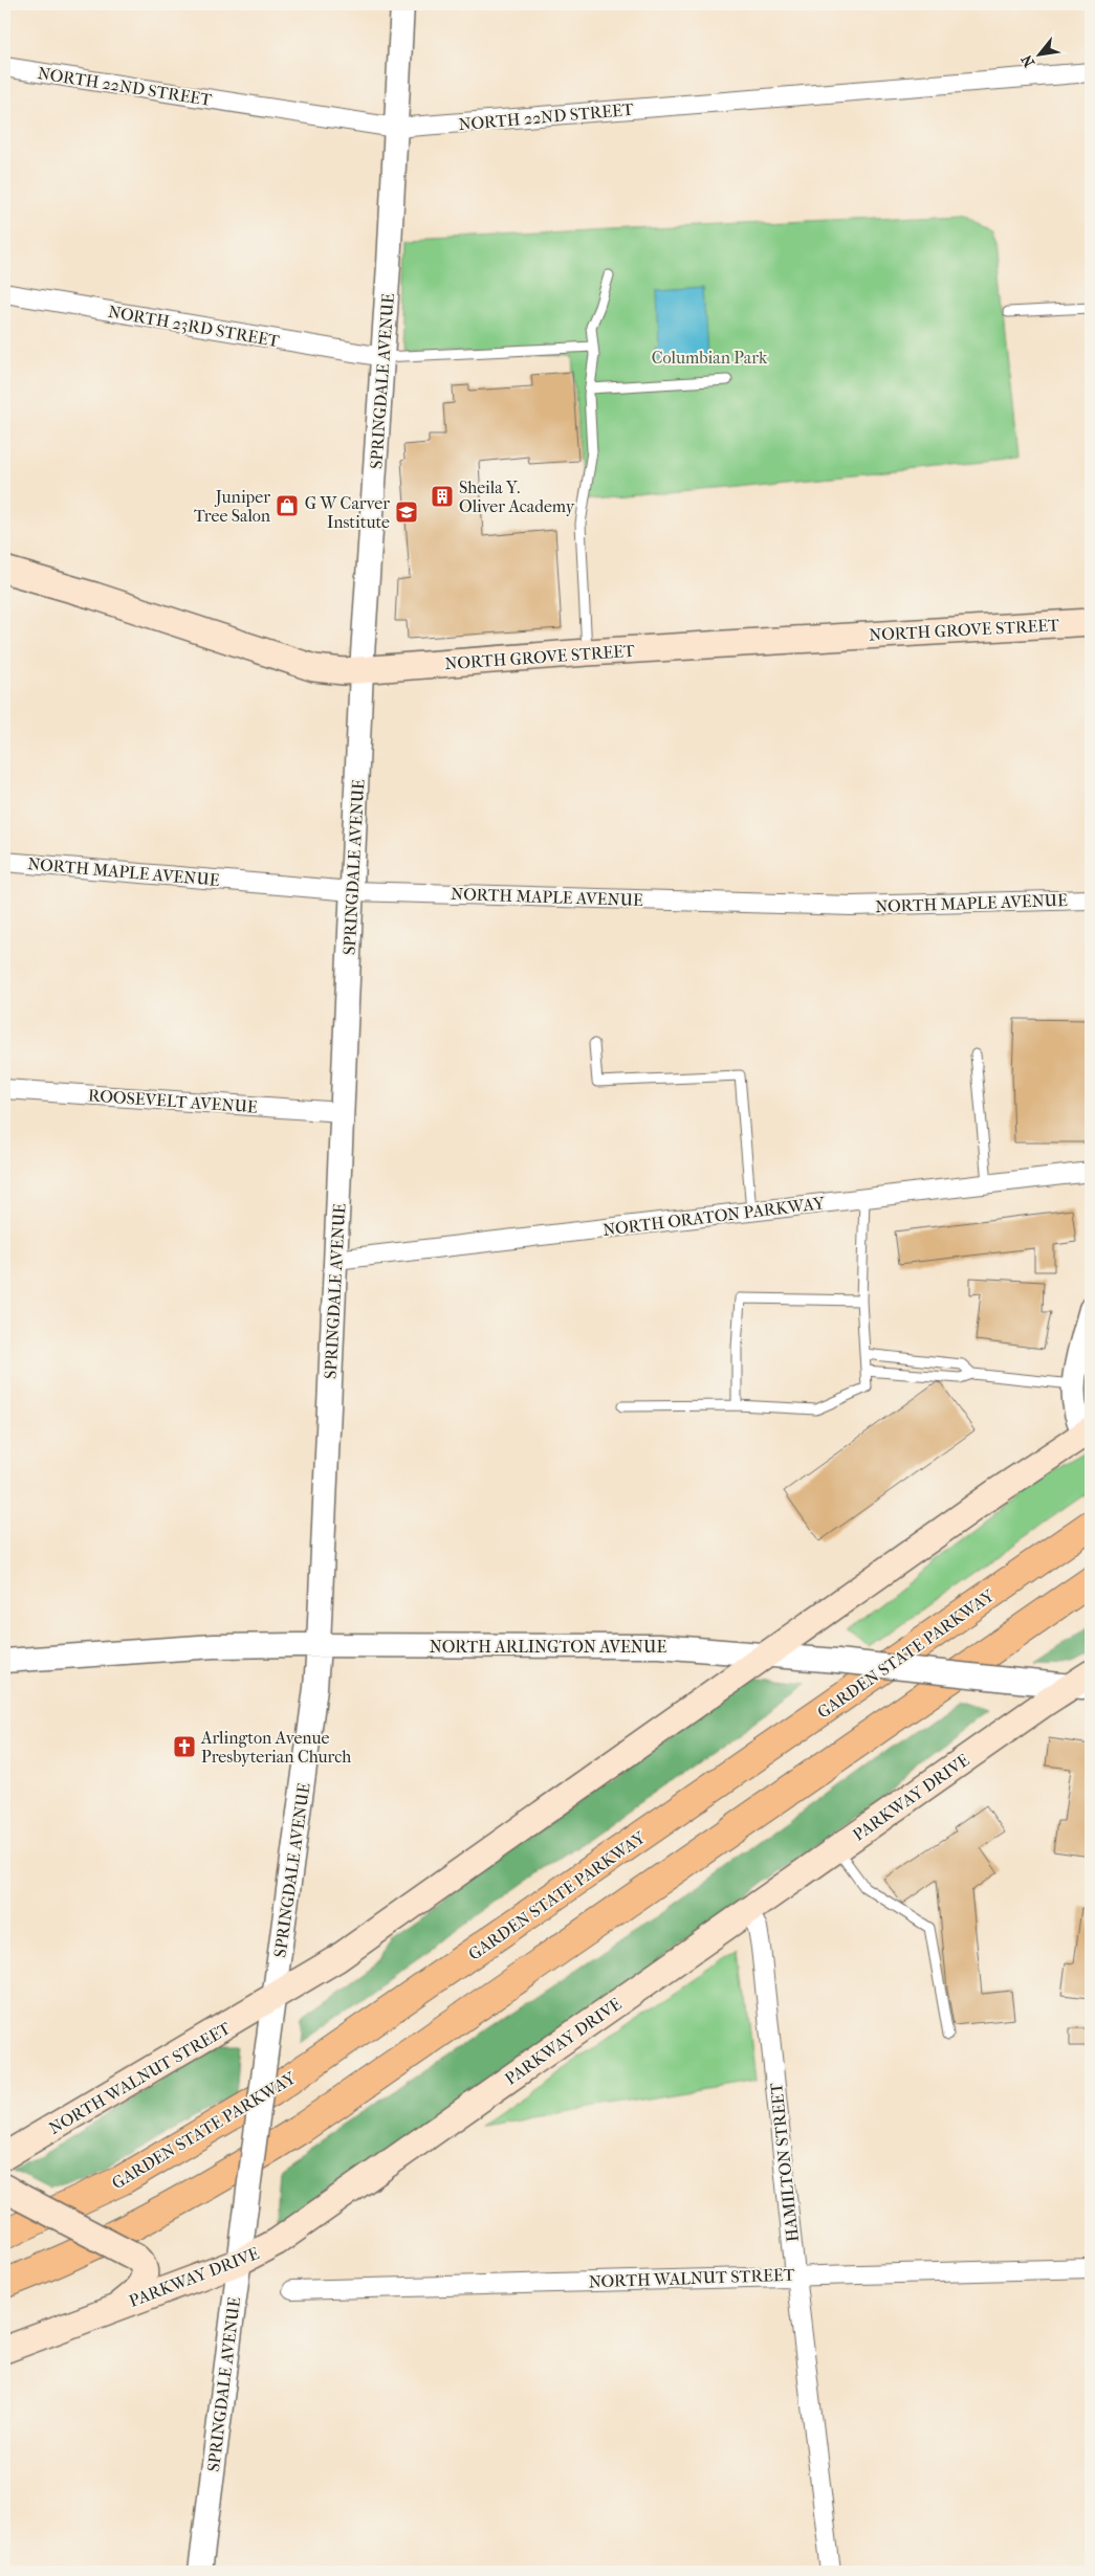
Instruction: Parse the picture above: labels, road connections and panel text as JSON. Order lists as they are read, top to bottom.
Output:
{
  "streets": {
    "highway": ["GARDEN STATE PARKWAY"],
    "main road": ["NORTH GROVE STREET", "PARKWAY DRIVE", "NORTH WALNUT STREET"],
    "street": [
      "NORTH 22ND STREET",
      "NORTH 23RD STREET",
      "SPRINGDALE AVENUE",
      "NORTH MAPLE AVENUE",
      "ROOSEVELT AVENUE",
      "NORTH ORATON PARKWAY",
      "NORTH ARLINGTON AVENUE",
      "HAMILTON STREET"
    ]
  },
  "crossings": [
    ["NORTH 22ND STREET", "SPRINGDALE AVENUE"],
    ["NORTH 23RD STREET", "SPRINGDALE AVENUE"],
    ["SPRINGDALE AVENUE", "NORTH GROVE STREET"],
    ["SPRINGDALE AVENUE", "NORTH MAPLE AVENUE"],
    ["SPRINGDALE AVENUE", "ROOSEVELT AVENUE"],
    ["SPRINGDALE AVENUE", "NORTH ORATON PARKWAY"],
    ["SPRINGDALE AVENUE", "NORTH ARLINGTON AVENUE"],
    ["SPRINGDALE AVENUE", "PARKWAY DRIVE"],
    ["SPRINGDALE AVENUE", "NORTH WALNUT STREET"],
    ["NORTH ARLINGTON AVENUE", "PARKWAY DRIVE"],
    ["PARKWAY DRIVE", "HAMILTON STREET"],
    ["NORTH WALNUT STREET", "HAMILTON STREET"]
  ],
  "parks": ["Columbian Park"],
  "places": {
    "building": ["Sheila Y. Oliver Academy"],
    "shop": ["Juniper Tree Salon"],
    "school or university": ["G W Carver Institute"],
    "church": ["Arlington Avenue Presbyterian Church"]
  },
  "north": "bottom left"
}
